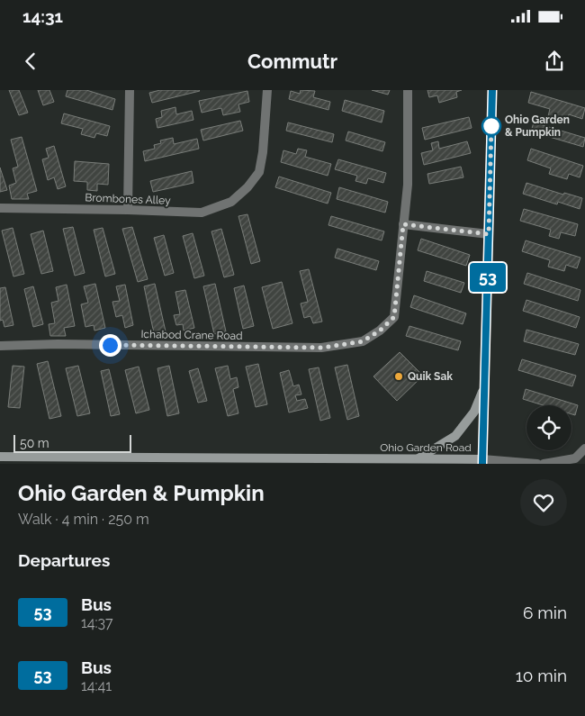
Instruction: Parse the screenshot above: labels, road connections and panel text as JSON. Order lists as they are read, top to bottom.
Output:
{
  "streets": {
    "street": ["Brombones Alley", "Ichabod Crane Road", "Ohio Garden Road"]
  },
  "places": ["Ohio Garden & Pumpkin", "Quik Sak"],
  "lines": ["bus line 53"],
  "scale_bar": "50 m",
  "page": {
    "status": "14:31",
    "header": "Commutr",
    "on_map": "53",
    "scale": "50 m",
    "heading": [
      ["Ohio Garden & Pumpkin", "Walk · 4 min · 250 m"],
      "Departures"
    ],
    "list": [
      {
        "mark": "53",
        "name": "Bus",
        "note": "14:37",
        "value": "6 min"
      },
      {
        "mark": "53",
        "name": "Bus",
        "note": "14:41",
        "value": "10 min"
      }
    ]
  }
}
